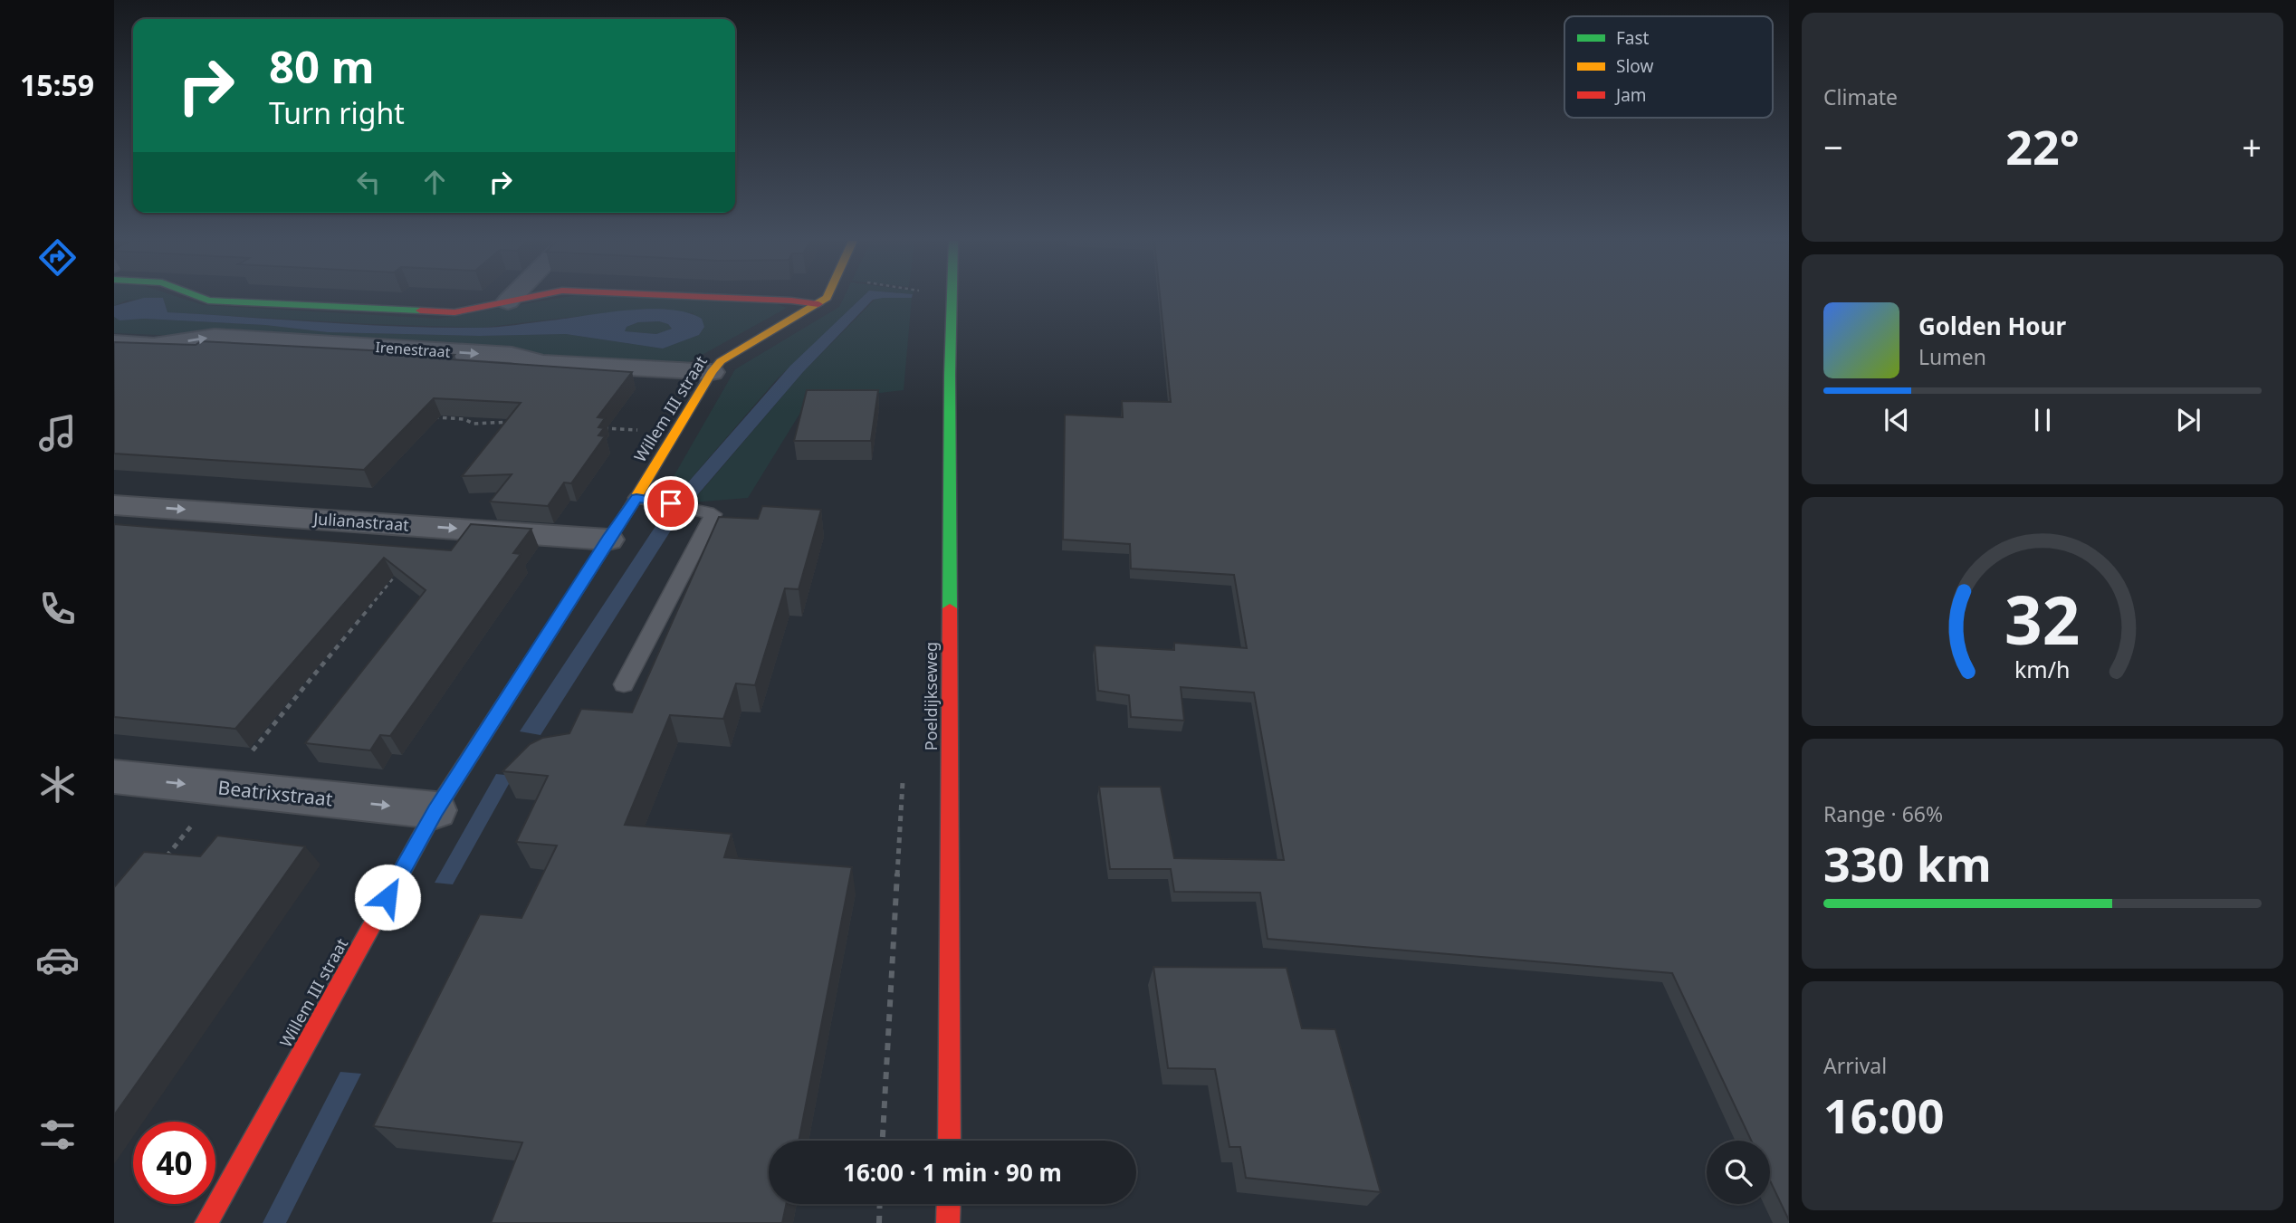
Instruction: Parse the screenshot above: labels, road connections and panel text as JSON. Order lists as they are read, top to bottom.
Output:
{
  "streets": {
    "street": [
      "Irenestraat",
      "Willem III straat",
      "Julianastraat",
      "Poeldijkseweg",
      "Beatrixstraat"
    ]
  },
  "crossings": [
    ["Irenestraat", "Willem III straat"],
    ["Willem III straat", "Julianastraat"],
    ["Willem III straat", "Beatrixstraat"]
  ],
  "one_way": ["Beatrixstraat"],
  "legend": ["Fast", "Slow", "Jam"],
  "page": {
    "tabs": "15:59",
    "tile": [
      "Climate",
      ["Range · 66%", "330 km"],
      ["Arrival", "16:00"]
    ],
    "turn": ["80 m", "Turn right"],
    "heat": ["−", "22°", "+"],
    "song": ["Golden Hour", "Lumen"],
    "limit": "40",
    "trip": "16:00 · 1 min · 90 m",
    "gauge": ["32", "km/h"]
  }
}
